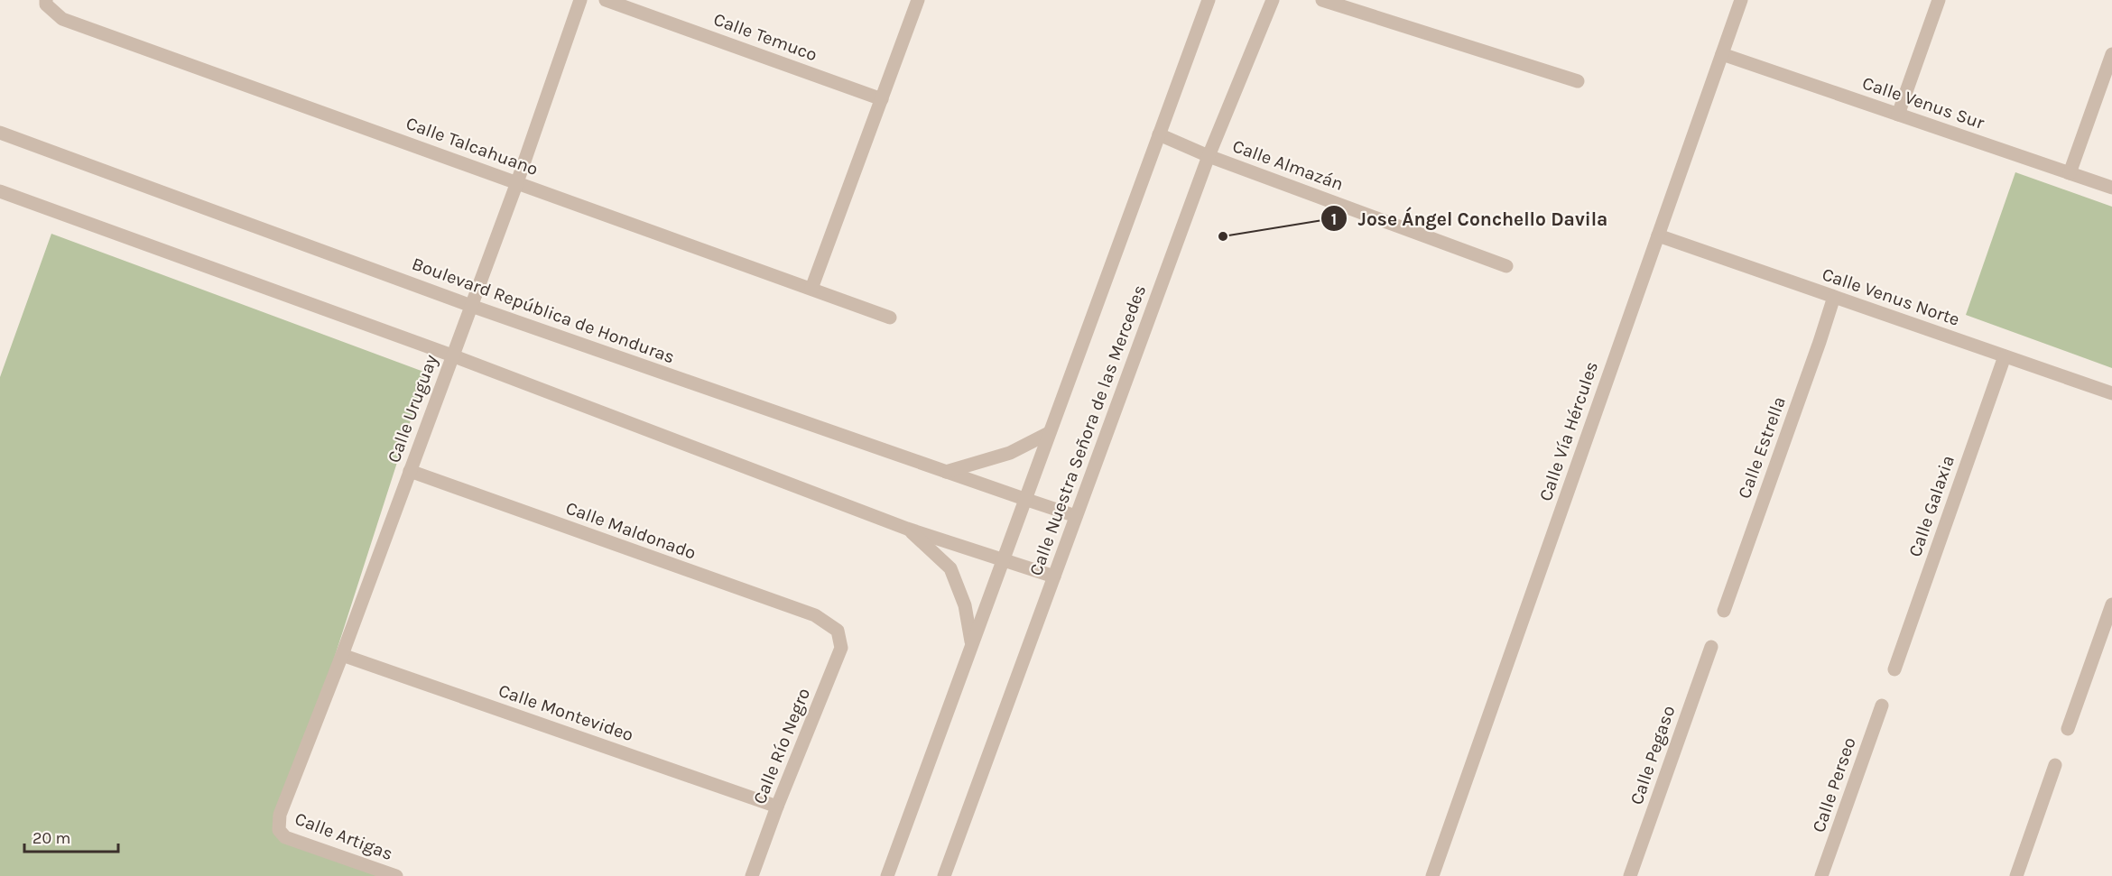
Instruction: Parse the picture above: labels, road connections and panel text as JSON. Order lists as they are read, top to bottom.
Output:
{
  "streets": {
    "street": [
      "Calle Temuco",
      "Calle Venus Sur",
      "Calle Talcahuano",
      "Calle Almazán",
      "Calle Venus Norte",
      "Boulevard República de Honduras",
      "Calle Uruguay",
      "Calle Nuestra Señora de las Mercedes",
      "Calle Vía Hércules",
      "Calle Estrella",
      "Calle Galaxia",
      "Calle Maldonado",
      "Calle Montevideo",
      "Calle Río Negro",
      "Calle Pegaso",
      "Calle Perseo",
      "Calle Artigas"
    ]
  },
  "crossings": [
    ["Calle Venus Sur", "Calle Vía Hércules"],
    ["Calle Talcahuano", "Calle Uruguay"],
    ["Calle Almazán", "Calle Nuestra Señora de las Mercedes"],
    ["Calle Venus Norte", "Calle Vía Hércules"],
    ["Calle Venus Norte", "Calle Estrella"],
    ["Calle Venus Norte", "Calle Galaxia"],
    ["Boulevard República de Honduras", "Calle Uruguay"],
    ["Boulevard República de Honduras", "Calle Nuestra Señora de las Mercedes"],
    ["Calle Uruguay", "Calle Maldonado"],
    ["Calle Uruguay", "Calle Montevideo"],
    ["Calle Uruguay", "Calle Artigas"],
    ["Calle Maldonado", "Calle Río Negro"],
    ["Calle Montevideo", "Calle Río Negro"]
  ],
  "places": ["Jose Ángel Conchello Davila"],
  "scale_bar": "20 m"
}
